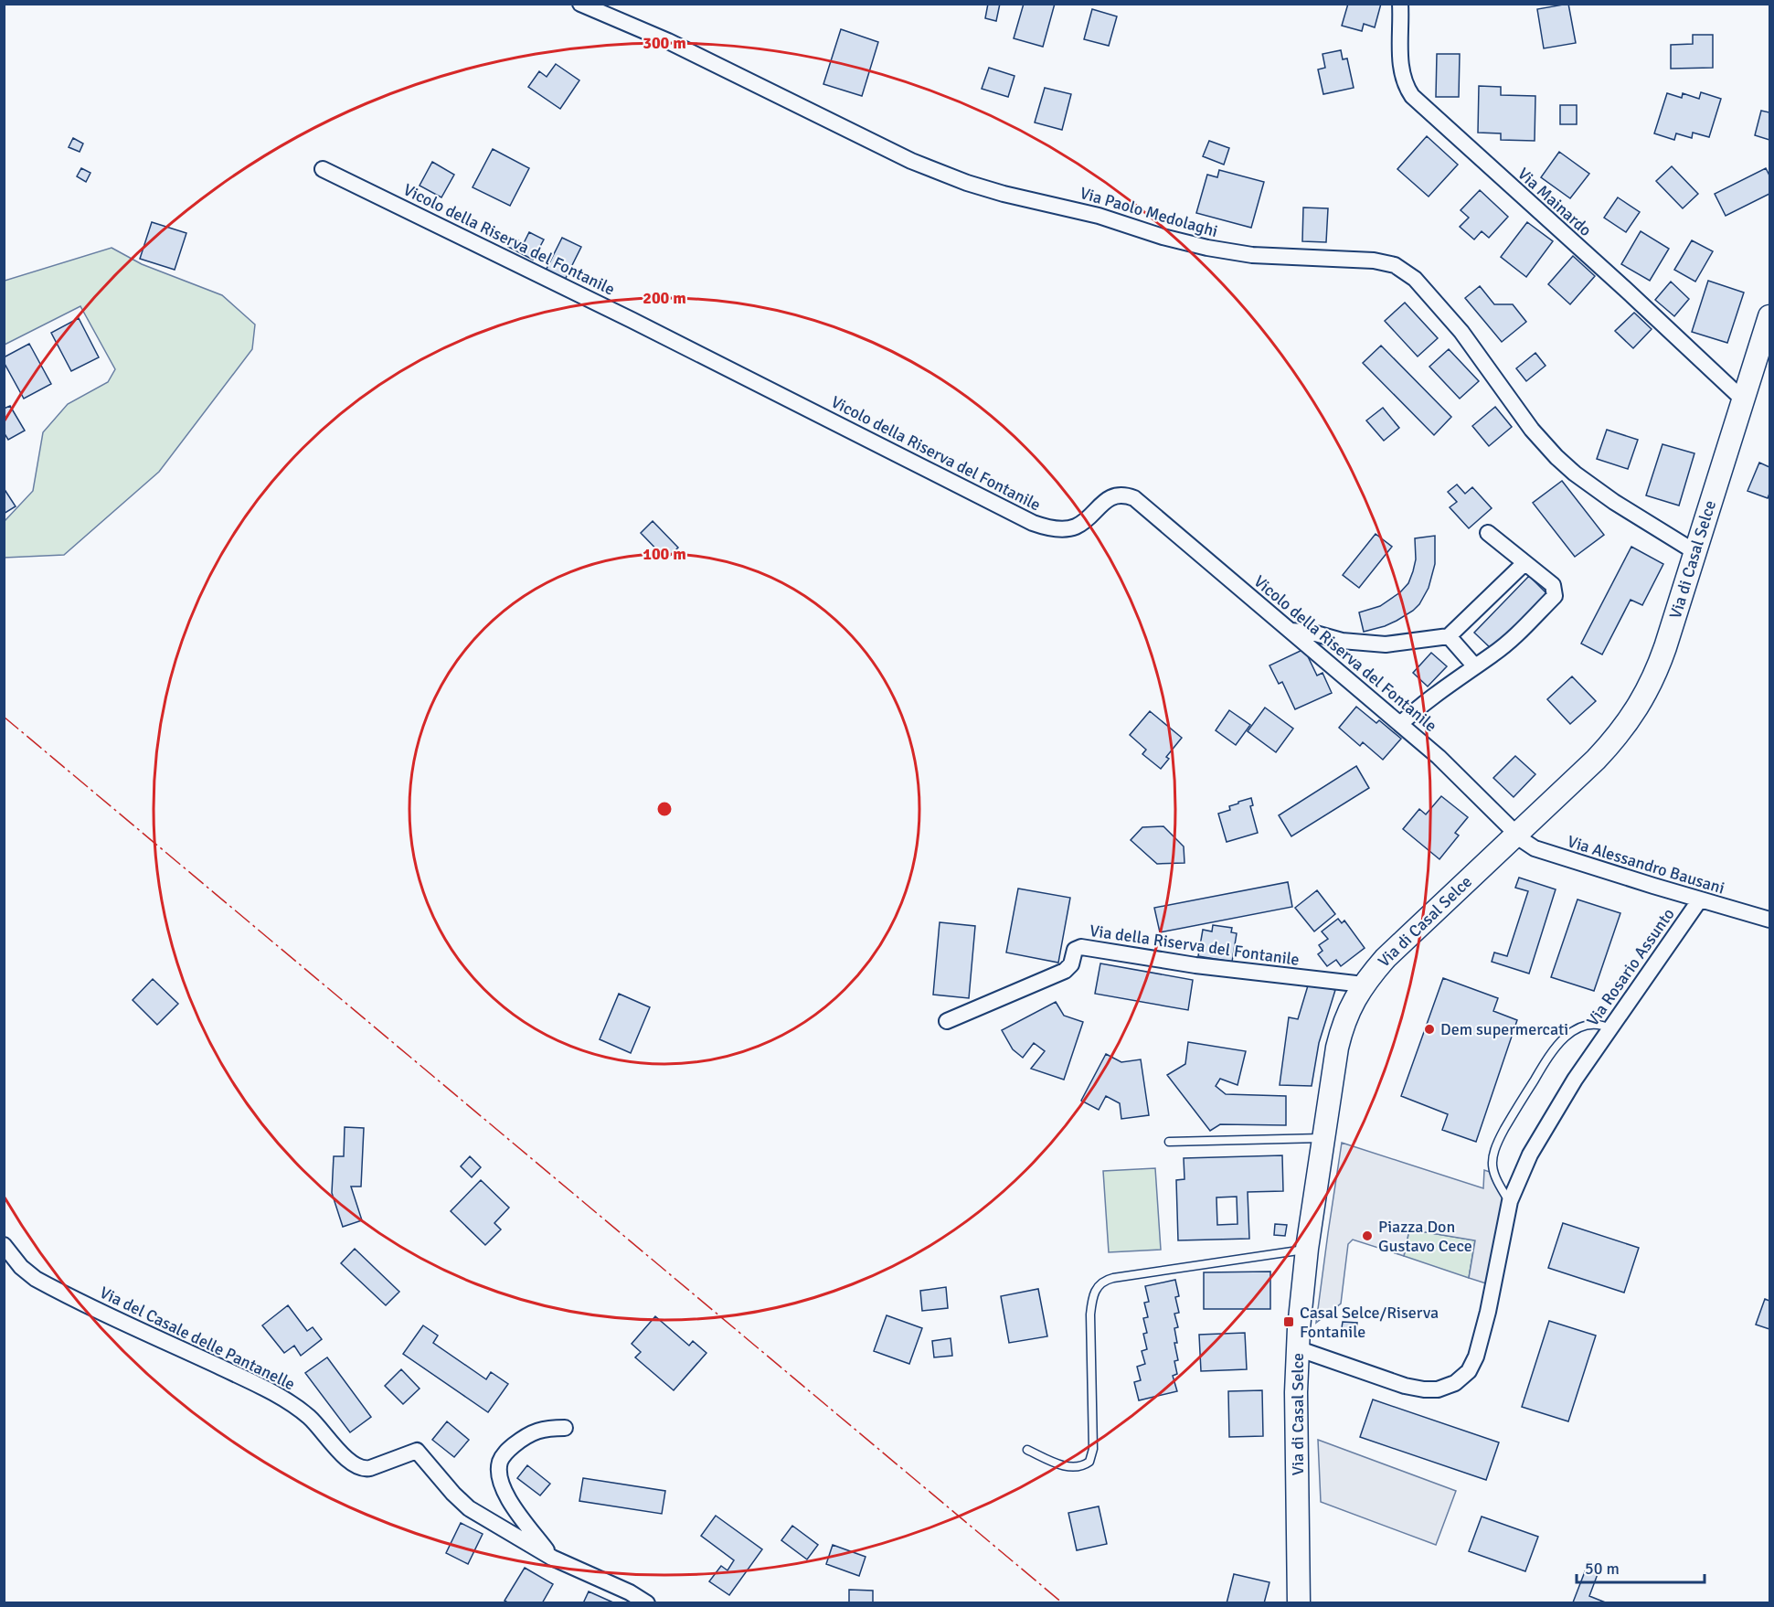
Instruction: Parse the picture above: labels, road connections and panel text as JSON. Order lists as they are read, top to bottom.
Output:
{
  "streets": {
    "main road": ["Via di Casal Selce"],
    "street": [
      "Via Mainardo",
      "Via Paolo Medolaghi",
      "Vicolo della Riserva del Fontanile",
      "Via Alessandro Bausani",
      "Via della Riserva del Fontanile",
      "Via Rosario Assunto",
      "Via del Casale delle Pantanelle"
    ]
  },
  "crossings": [
    ["Via Mainardo", "Via di Casal Selce"],
    ["Via Paolo Medolaghi", "Via di Casal Selce"],
    ["Vicolo della Riserva del Fontanile", "Via di Casal Selce"],
    ["Vicolo della Riserva del Fontanile", "Via Alessandro Bausani"],
    ["Via di Casal Selce", "Via Alessandro Bausani"],
    ["Via di Casal Selce", "Via della Riserva del Fontanile"],
    ["Via di Casal Selce", "Via Rosario Assunto"],
    ["Via Alessandro Bausani", "Via Rosario Assunto"]
  ],
  "places": {
    "other": ["Dem supermercati", "Piazza Don Gustavo Cece"],
    "transit": ["Casal Selce/Riserva Fontanile"]
  },
  "scale_bar": "50 m",
  "rings": ["300 m", "200 m", "100 m"]
}
